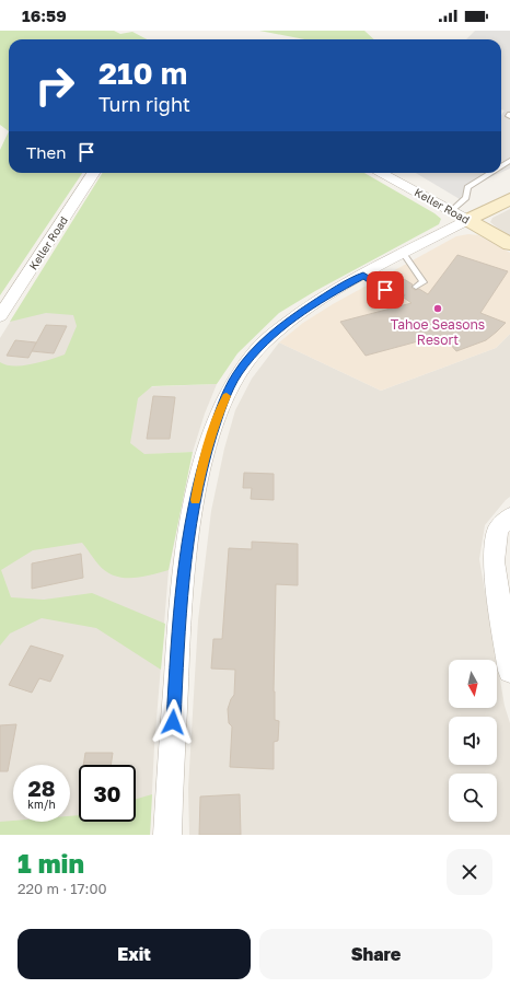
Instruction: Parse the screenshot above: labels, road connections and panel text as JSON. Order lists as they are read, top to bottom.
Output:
{
  "streets": {
    "street": ["Keller Road"]
  },
  "places": ["Tahoe Seasons Resort"],
  "north": "bottom",
  "page": {
    "status": "16:59",
    "turn": ["210 m", "Turn right"],
    "then": "Then",
    "speed": "28 km/h",
    "limit": "30",
    "heading": ["1 min", "220 m · 17:00"],
    "buttons": ["Exit", "Share"]
  }
}
